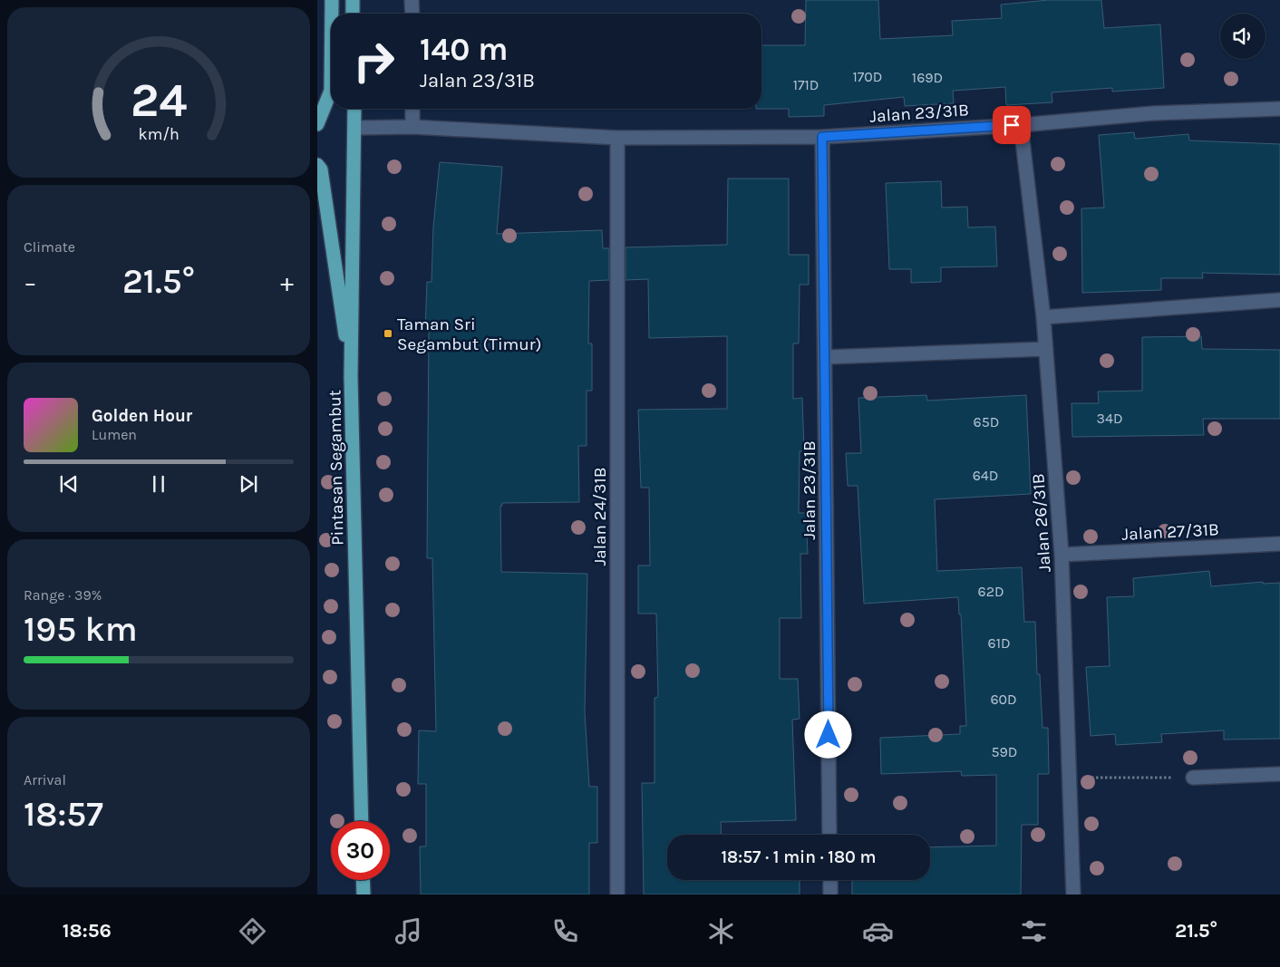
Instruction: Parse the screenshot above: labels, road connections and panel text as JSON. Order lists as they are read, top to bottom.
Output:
{
  "streets": {
    "main road": ["Pintasan Segambut"],
    "street": [
      "Jalan 23/31B",
      "Jalan 24/31B",
      "Jalan 26/31B",
      "Jalan 27/31B"
    ]
  },
  "crossings": [
    ["Jalan 23/31B", "Pintasan Segambut"],
    ["Jalan 23/31B", "Jalan 24/31B"],
    ["Jalan 23/31B", "Jalan 26/31B"],
    ["Jalan 26/31B", "Jalan 27/31B"]
  ],
  "places": {
    "transit": ["Taman Sri Segambut (Timur)"]
  },
  "house_numbers": [
    "170D",
    "169D",
    "171D",
    "34D",
    "65D",
    "64D",
    "62D",
    "61D",
    "60D",
    "59D"
  ],
  "page": {
    "turn": ["140 m", "Jalan 23/31B"],
    "tile": [
      "Climate",
      ["Range · 39%", "195 km"],
      ["Arrival", "18:57"]
    ],
    "heat": ["−", "21.5°", "+"],
    "song": ["Golden Hour", "Lumen"],
    "limit": "30",
    "trip": "18:57 · 1 min · 180 m",
    "tabs": ["18:56", "21.5°"],
    "gauge": ["24", "km/h"]
  }
}
